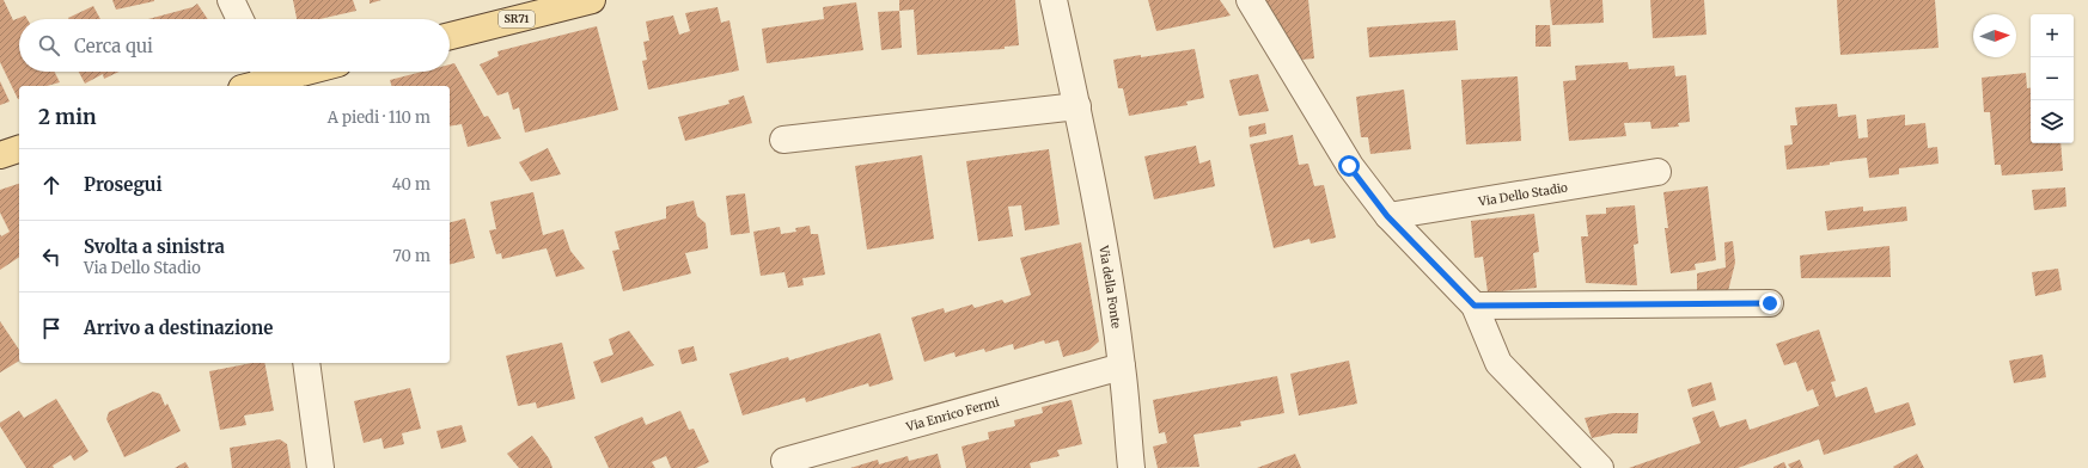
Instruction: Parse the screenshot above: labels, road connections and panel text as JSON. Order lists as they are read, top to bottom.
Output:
{
  "streets": {
    "main road": ["SR71"],
    "street": ["Via Dello Stadio", "Via della Fonte", "Via Enrico Fermi"]
  },
  "crossings": [
    ["Via della Fonte", "Via Enrico Fermi"]
  ],
  "north": "right",
  "page": {
    "map_buttons": ["+", "−"],
    "search": "Cerca qui",
    "heading": ["2 min", "A piedi · 110 m"],
    "list": [
      ["Prosegui", "40 m"],
      ["Svolta a sinistra", "Via Dello Stadio", "70 m"],
      "Arrivo a destinazione"
    ]
  }
}
